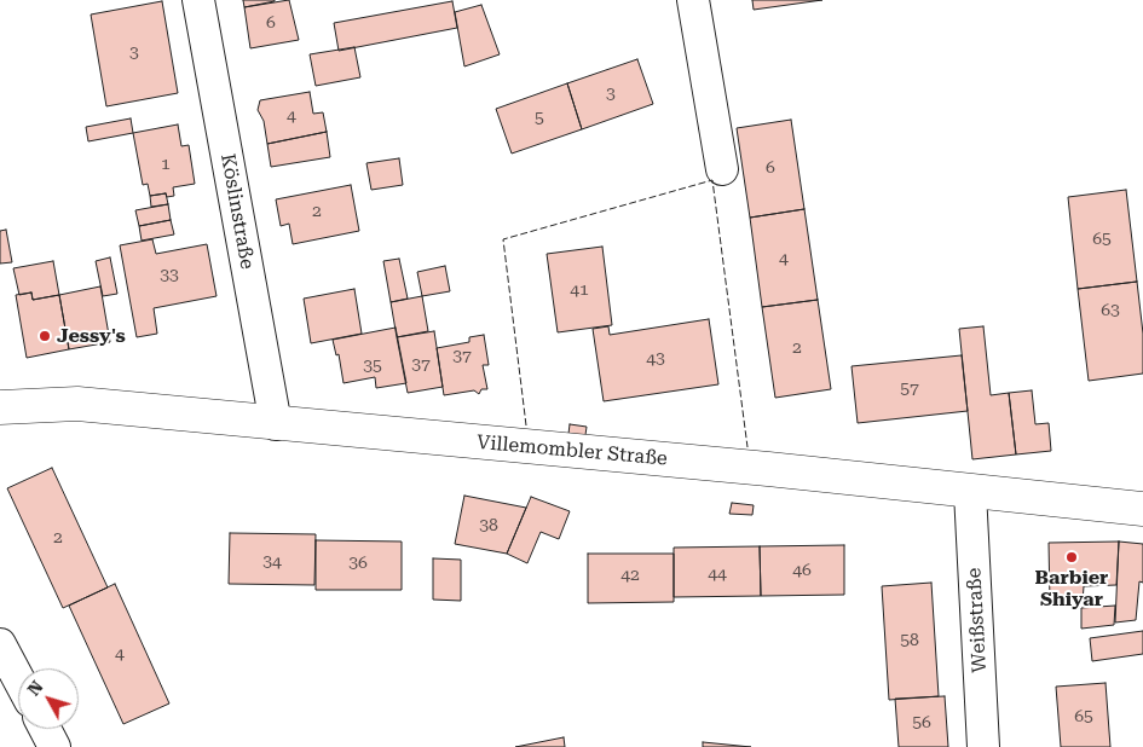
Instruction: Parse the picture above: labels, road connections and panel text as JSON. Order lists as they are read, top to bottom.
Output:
{
  "streets": {
    "street": ["Köslinstraße", "Villemombler Straße", "Weißstraße"]
  },
  "crossings": [
    ["Köslinstraße", "Villemombler Straße"],
    ["Villemombler Straße", "Weißstraße"]
  ],
  "places": ["Jessy's", "Barbier Shiyar"],
  "house_numbers": [
    "6",
    "3",
    "3",
    "4",
    "5",
    "1",
    "6",
    "2",
    "65",
    "4",
    "33",
    "41",
    "63",
    "2",
    "37",
    "43",
    "37",
    "35",
    "57",
    "38",
    "2",
    "34",
    "36",
    "46",
    "44",
    "42",
    "58",
    "4",
    "65",
    "56"
  ],
  "north": "top left"
}
